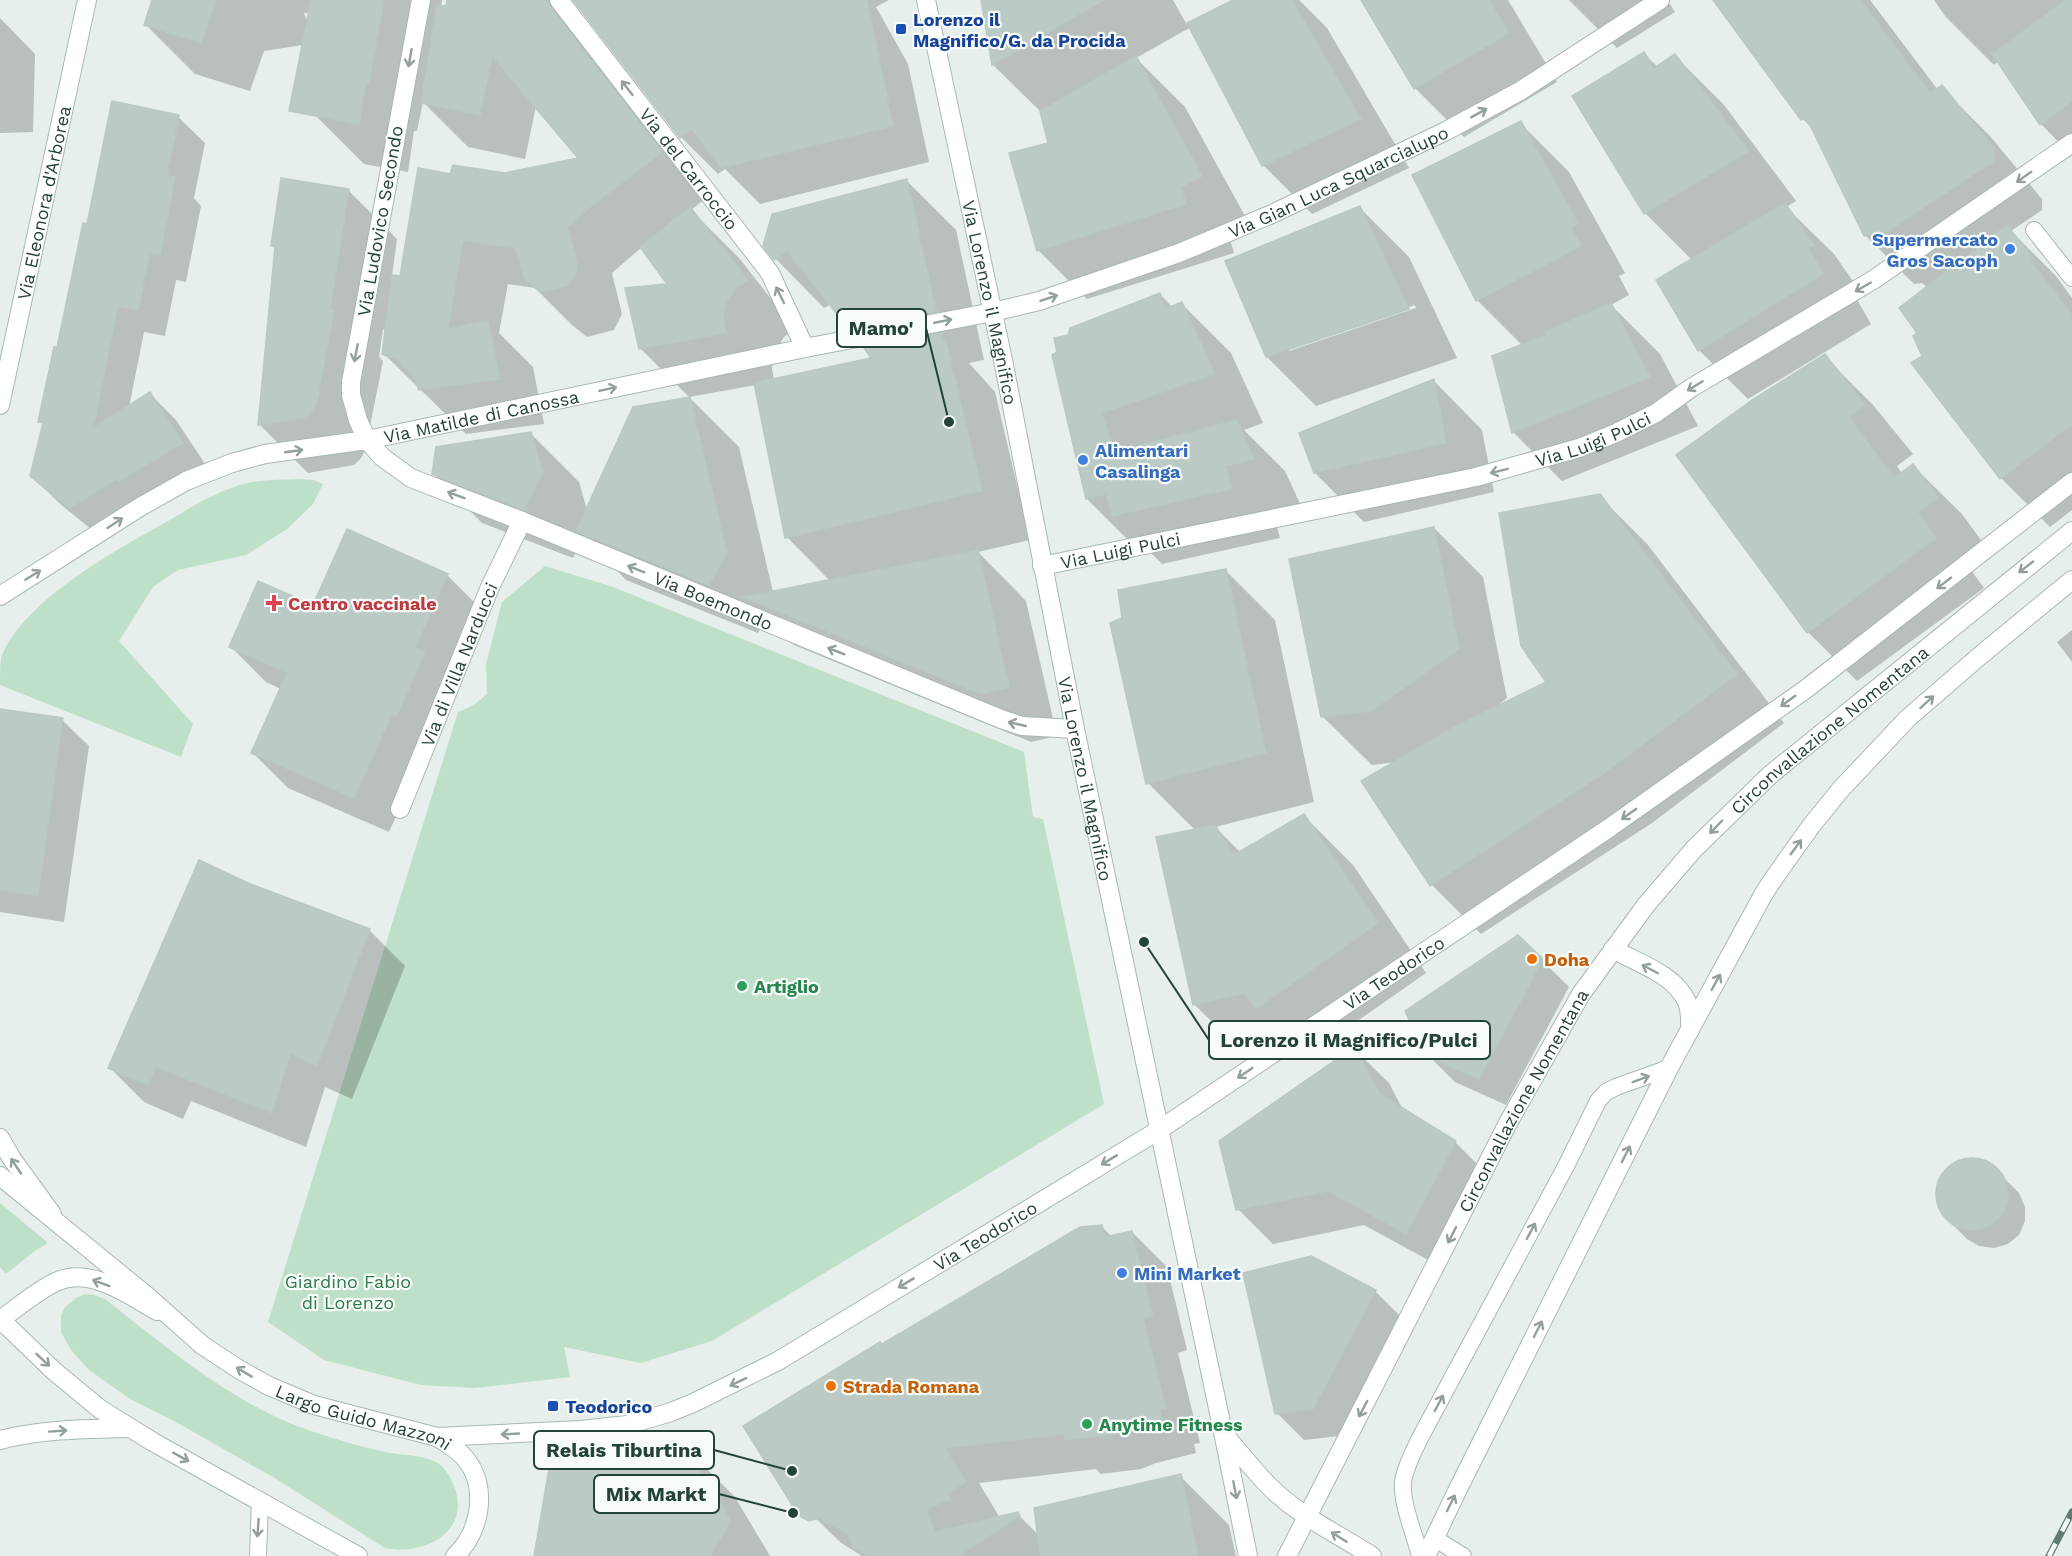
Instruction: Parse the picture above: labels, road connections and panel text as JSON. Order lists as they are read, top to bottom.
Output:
{
  "streets": {
    "street": [
      "Via del Carroccio",
      "Via Gian Luca Squarcialupo",
      "Via Eleonora d'Arborea",
      "Via Ludovico Secondo",
      "Via Lorenzo il Magnifico",
      "Via Matilde di Canossa",
      "Via Luigi Pulci",
      "Via Boemondo",
      "Via di Villa Narducci",
      "Circonvallazione Nomentana",
      "Via Teodorico",
      "Largo Guido Mazzoni"
    ]
  },
  "crossings": [
    ["Via del Carroccio", "Via Matilde di Canossa"],
    ["Via Gian Luca Squarcialupo", "Via Lorenzo il Magnifico"],
    ["Via Gian Luca Squarcialupo", "Via Matilde di Canossa"],
    ["Via Ludovico Secondo", "Via Matilde di Canossa"],
    ["Via Ludovico Secondo", "Via Boemondo"],
    ["Via Lorenzo il Magnifico", "Via Matilde di Canossa"],
    ["Via Lorenzo il Magnifico", "Via Luigi Pulci"],
    ["Via Lorenzo il Magnifico", "Via Boemondo"],
    ["Via Lorenzo il Magnifico", "Via Teodorico"],
    ["Via Matilde di Canossa", "Via Boemondo"],
    ["Via Boemondo", "Via di Villa Narducci"],
    ["Via Teodorico", "Largo Guido Mazzoni"]
  ],
  "one_way": [
    "Via del Carroccio",
    "Via Gian Luca Squarcialupo",
    "Via Ludovico Secondo",
    "Via Matilde di Canossa",
    "Via Luigi Pulci",
    "Via Boemondo",
    "Via Teodorico"
  ],
  "parks": ["Giardino Fabio di Lorenzo"],
  "places": {
    "transit": ["Lorenzo il Magnifico/G. da Procida", "Teodorico"],
    "other": [
      "Supermercato Gros Sacoph",
      "Mamo'",
      "Alimentari Casalinga",
      "Lorenzo il Magnifico/Pulci",
      "Doha",
      "Artiglio",
      "Mini Market",
      "Strada Romana",
      "Anytime Fitness",
      "Relais Tiburtina",
      "Mix Markt"
    ],
    "health": ["Centro vaccinale"]
  }
}
